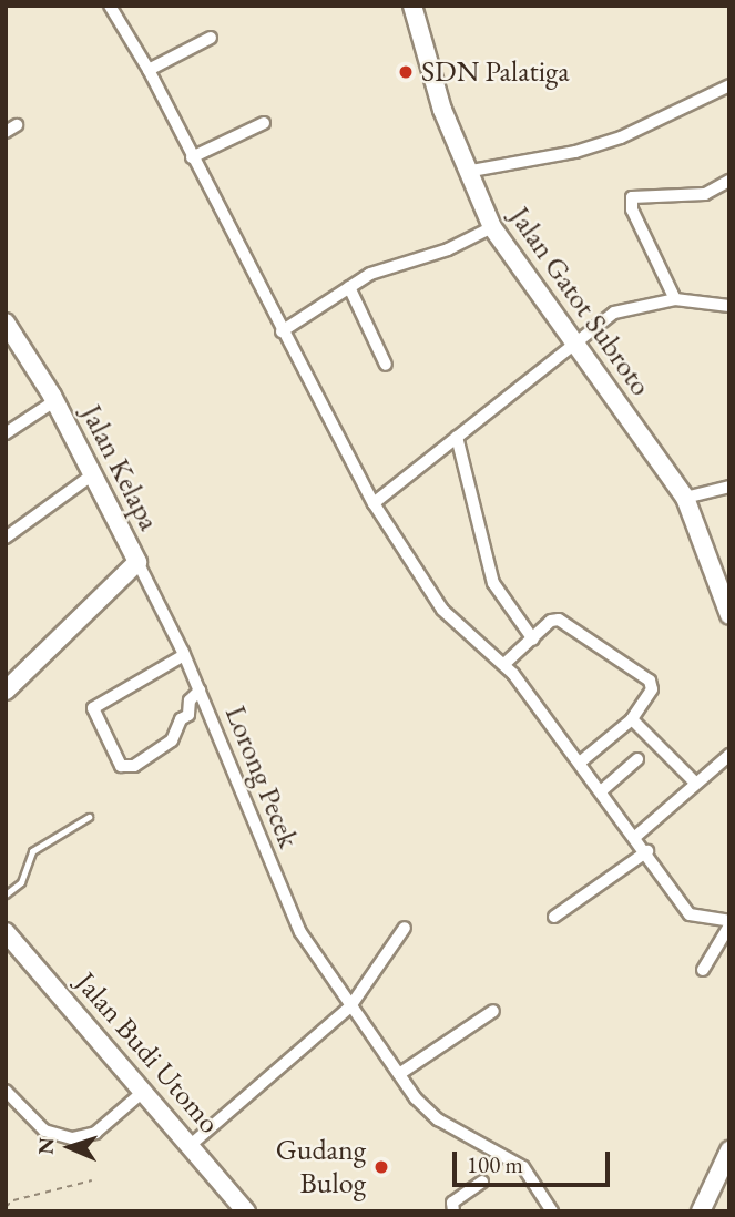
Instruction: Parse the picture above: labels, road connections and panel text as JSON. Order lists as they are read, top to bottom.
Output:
{
  "streets": {
    "main road": ["Jalan Gatot Subroto", "Jalan Kelapa", "Jalan Budi Utomo"],
    "street": ["Lorong Pecek"]
  },
  "crossings": [
    ["Jalan Kelapa", "Lorong Pecek"]
  ],
  "places": ["SDN Palatiga", "Gudang Bulog"],
  "scale_bar": "100 m",
  "north": "left"
}
